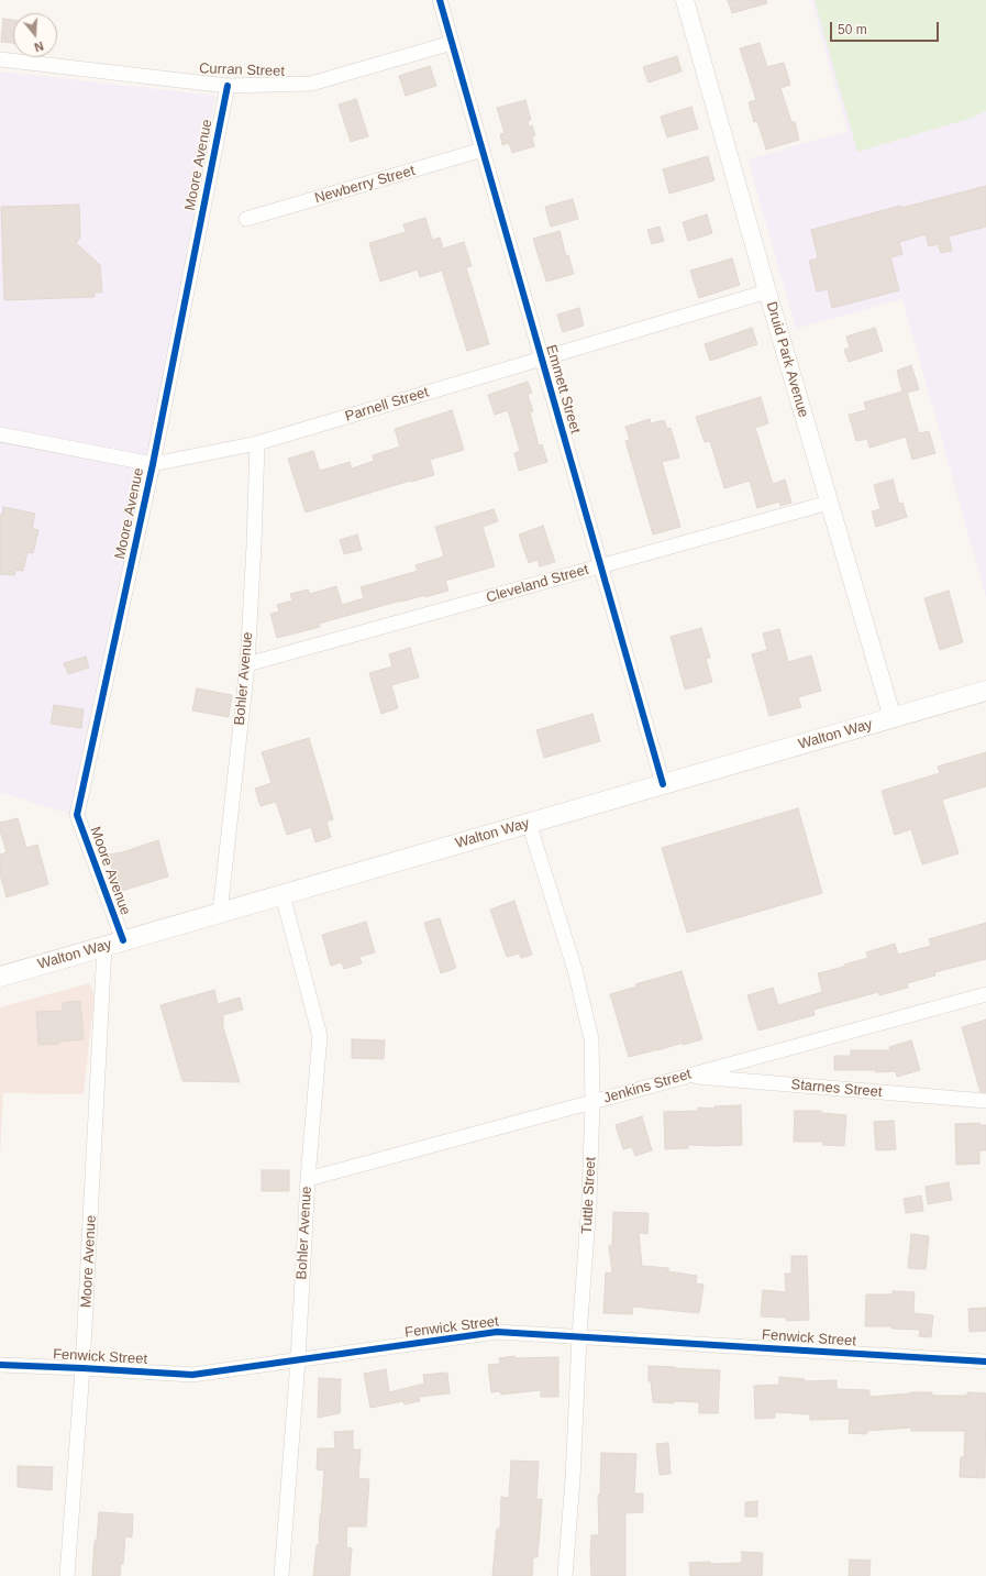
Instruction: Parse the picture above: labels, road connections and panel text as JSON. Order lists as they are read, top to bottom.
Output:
{
  "streets": {
    "main road": ["Walton Way"],
    "street": [
      "Curran Street",
      "Moore Avenue",
      "Newberry Street",
      "Druid Park Avenue",
      "Emmett Street",
      "Parnell Street",
      "Cleveland Street",
      "Bohler Avenue",
      "Jenkins Street",
      "Starnes Street",
      "Tuttle Street",
      "Fenwick Street"
    ]
  },
  "crossings": [
    ["Curran Street", "Moore Avenue"],
    ["Curran Street", "Emmett Street"],
    ["Moore Avenue", "Parnell Street"],
    ["Moore Avenue", "Walton Way"],
    ["Moore Avenue", "Fenwick Street"],
    ["Newberry Street", "Emmett Street"],
    ["Druid Park Avenue", "Parnell Street"],
    ["Druid Park Avenue", "Cleveland Street"],
    ["Druid Park Avenue", "Walton Way"],
    ["Emmett Street", "Parnell Street"],
    ["Emmett Street", "Cleveland Street"],
    ["Emmett Street", "Walton Way"],
    ["Parnell Street", "Bohler Avenue"],
    ["Cleveland Street", "Bohler Avenue"],
    ["Bohler Avenue", "Walton Way"],
    ["Bohler Avenue", "Jenkins Street"],
    ["Bohler Avenue", "Fenwick Street"],
    ["Walton Way", "Tuttle Street"],
    ["Jenkins Street", "Starnes Street"],
    ["Jenkins Street", "Tuttle Street"],
    ["Tuttle Street", "Fenwick Street"]
  ],
  "scale_bar": "50 m",
  "north": "bottom"
}
